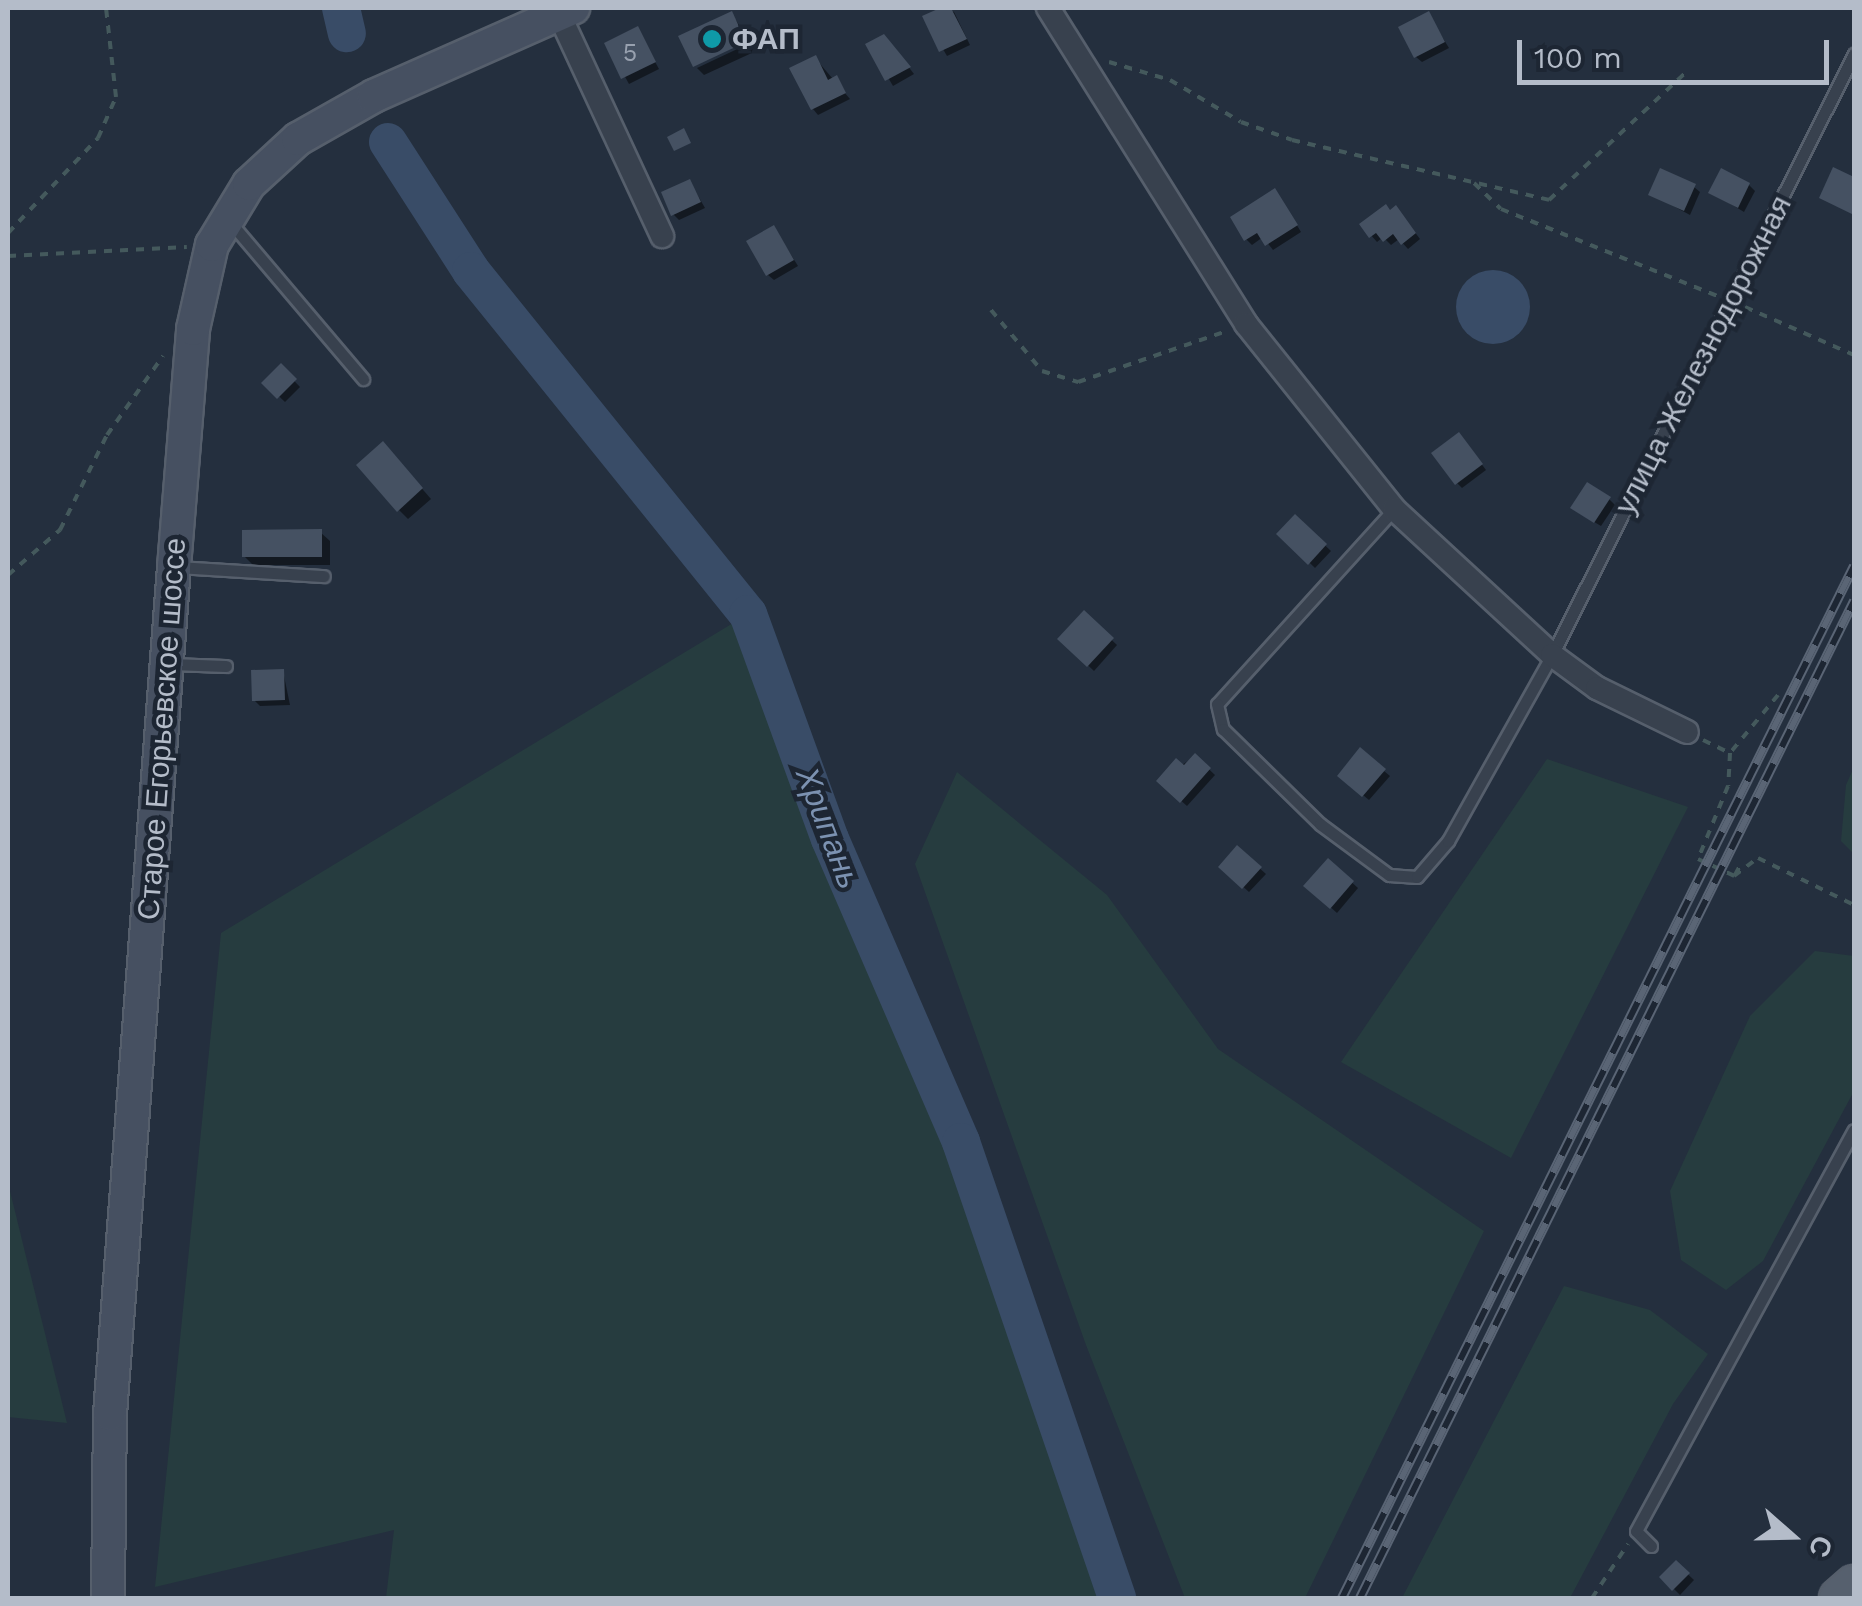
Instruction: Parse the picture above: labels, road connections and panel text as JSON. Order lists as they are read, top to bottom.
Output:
{
  "streets": {
    "main road": ["Старое Егорьевское шоссе"],
    "lane": ["улица Железнодорожная"]
  },
  "water": ["Хрипань"],
  "places": ["ФАП"],
  "house_numbers": ["5"],
  "scale_bar": "100 m",
  "north": "right"
}
